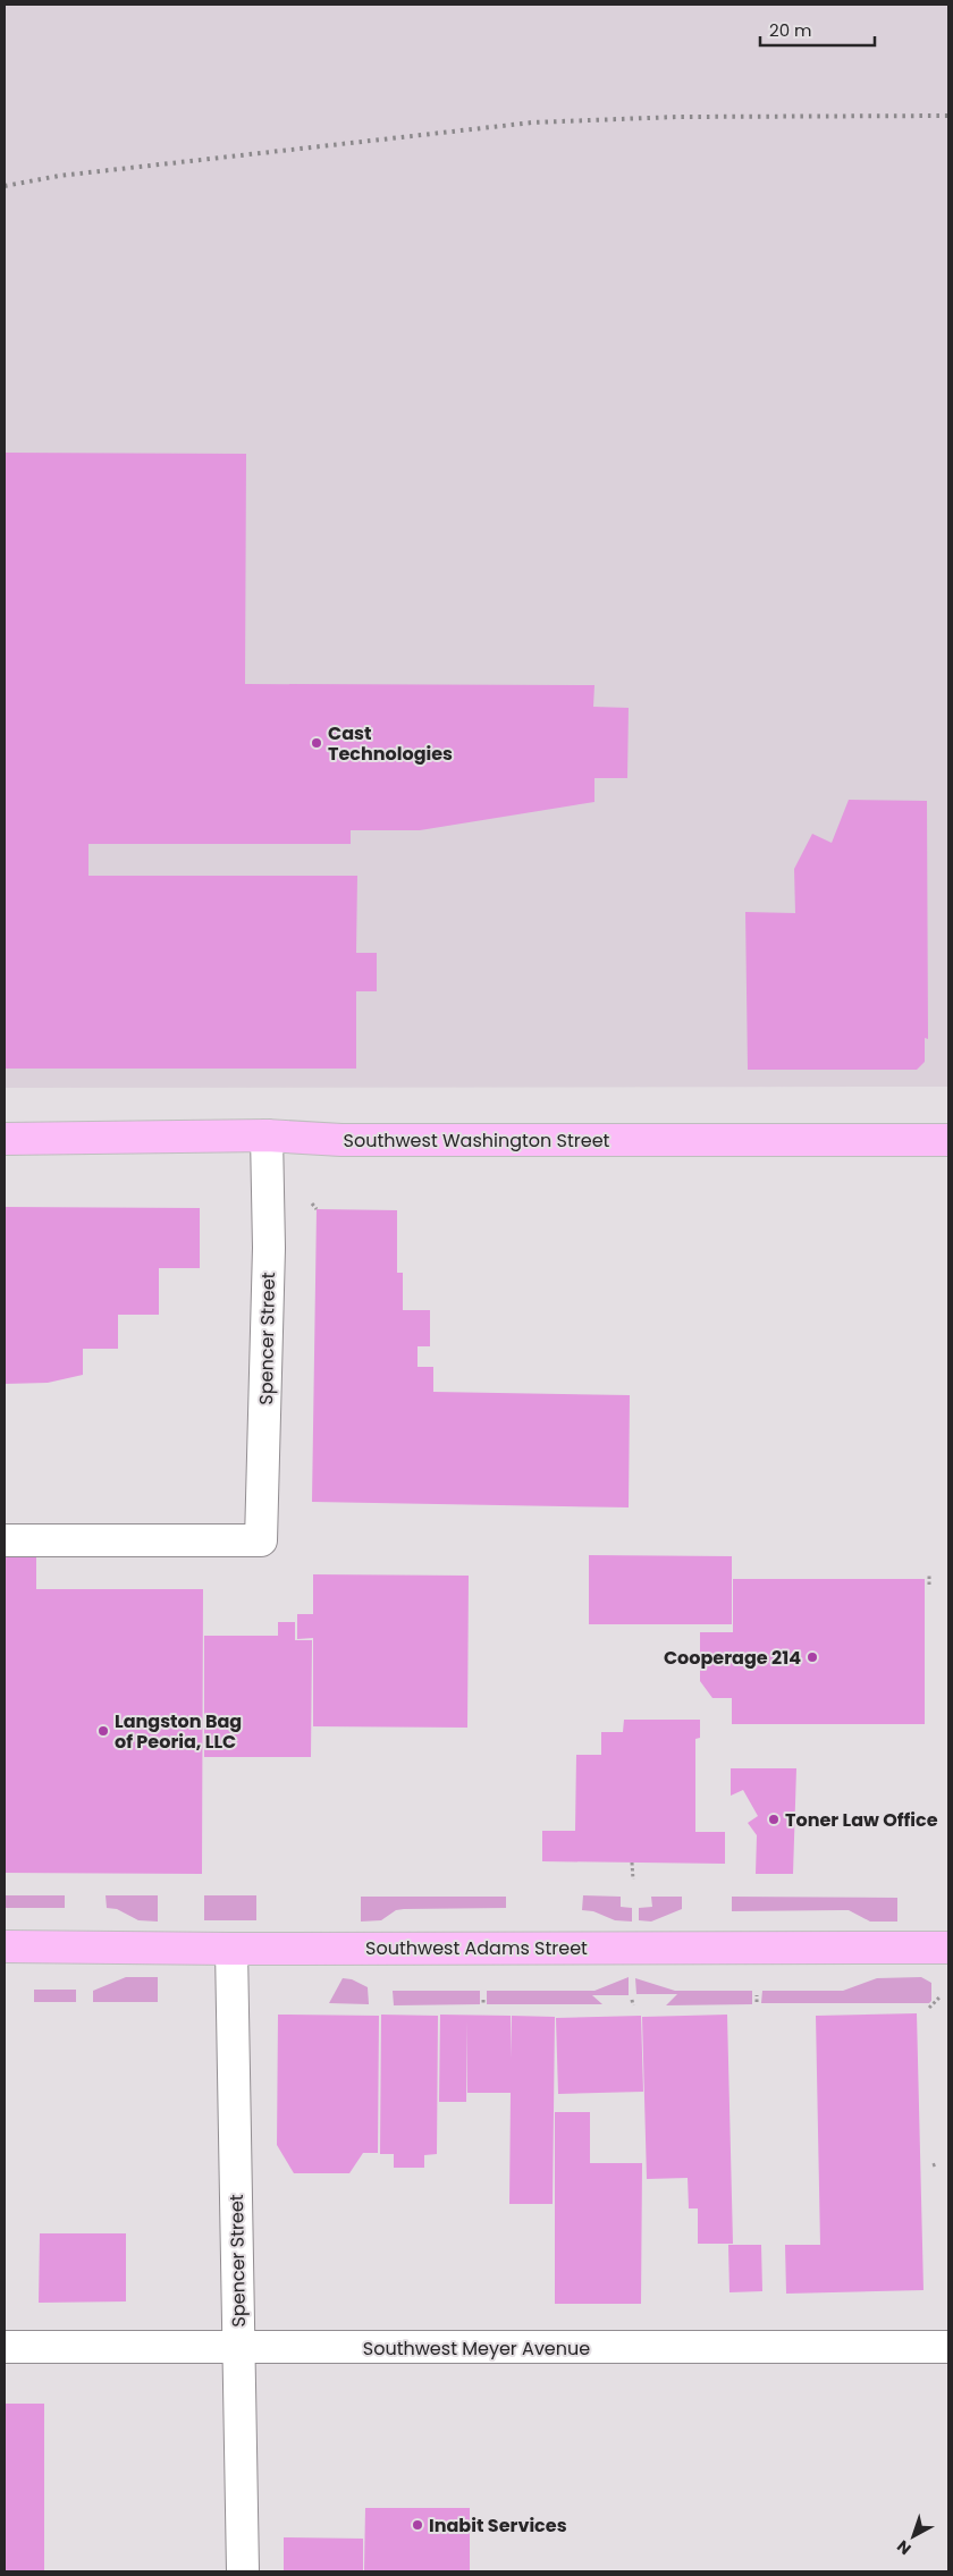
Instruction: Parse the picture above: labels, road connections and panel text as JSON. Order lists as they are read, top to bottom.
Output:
{
  "streets": {
    "main road": ["Southwest Washington Street", "Southwest Adams Street"],
    "street": ["Spencer Street", "Southwest Meyer Avenue"]
  },
  "crossings": [
    ["Southwest Washington Street", "Spencer Street"],
    ["Spencer Street", "Southwest Adams Street"],
    ["Spencer Street", "Southwest Meyer Avenue"]
  ],
  "places": [
    "Cast Technologies",
    "Cooperage 214",
    "Langston Bag of Peoria, LLC",
    "Toner Law Office",
    "Inabit Services"
  ],
  "scale_bar": "20 m",
  "north": "bottom left"
}
